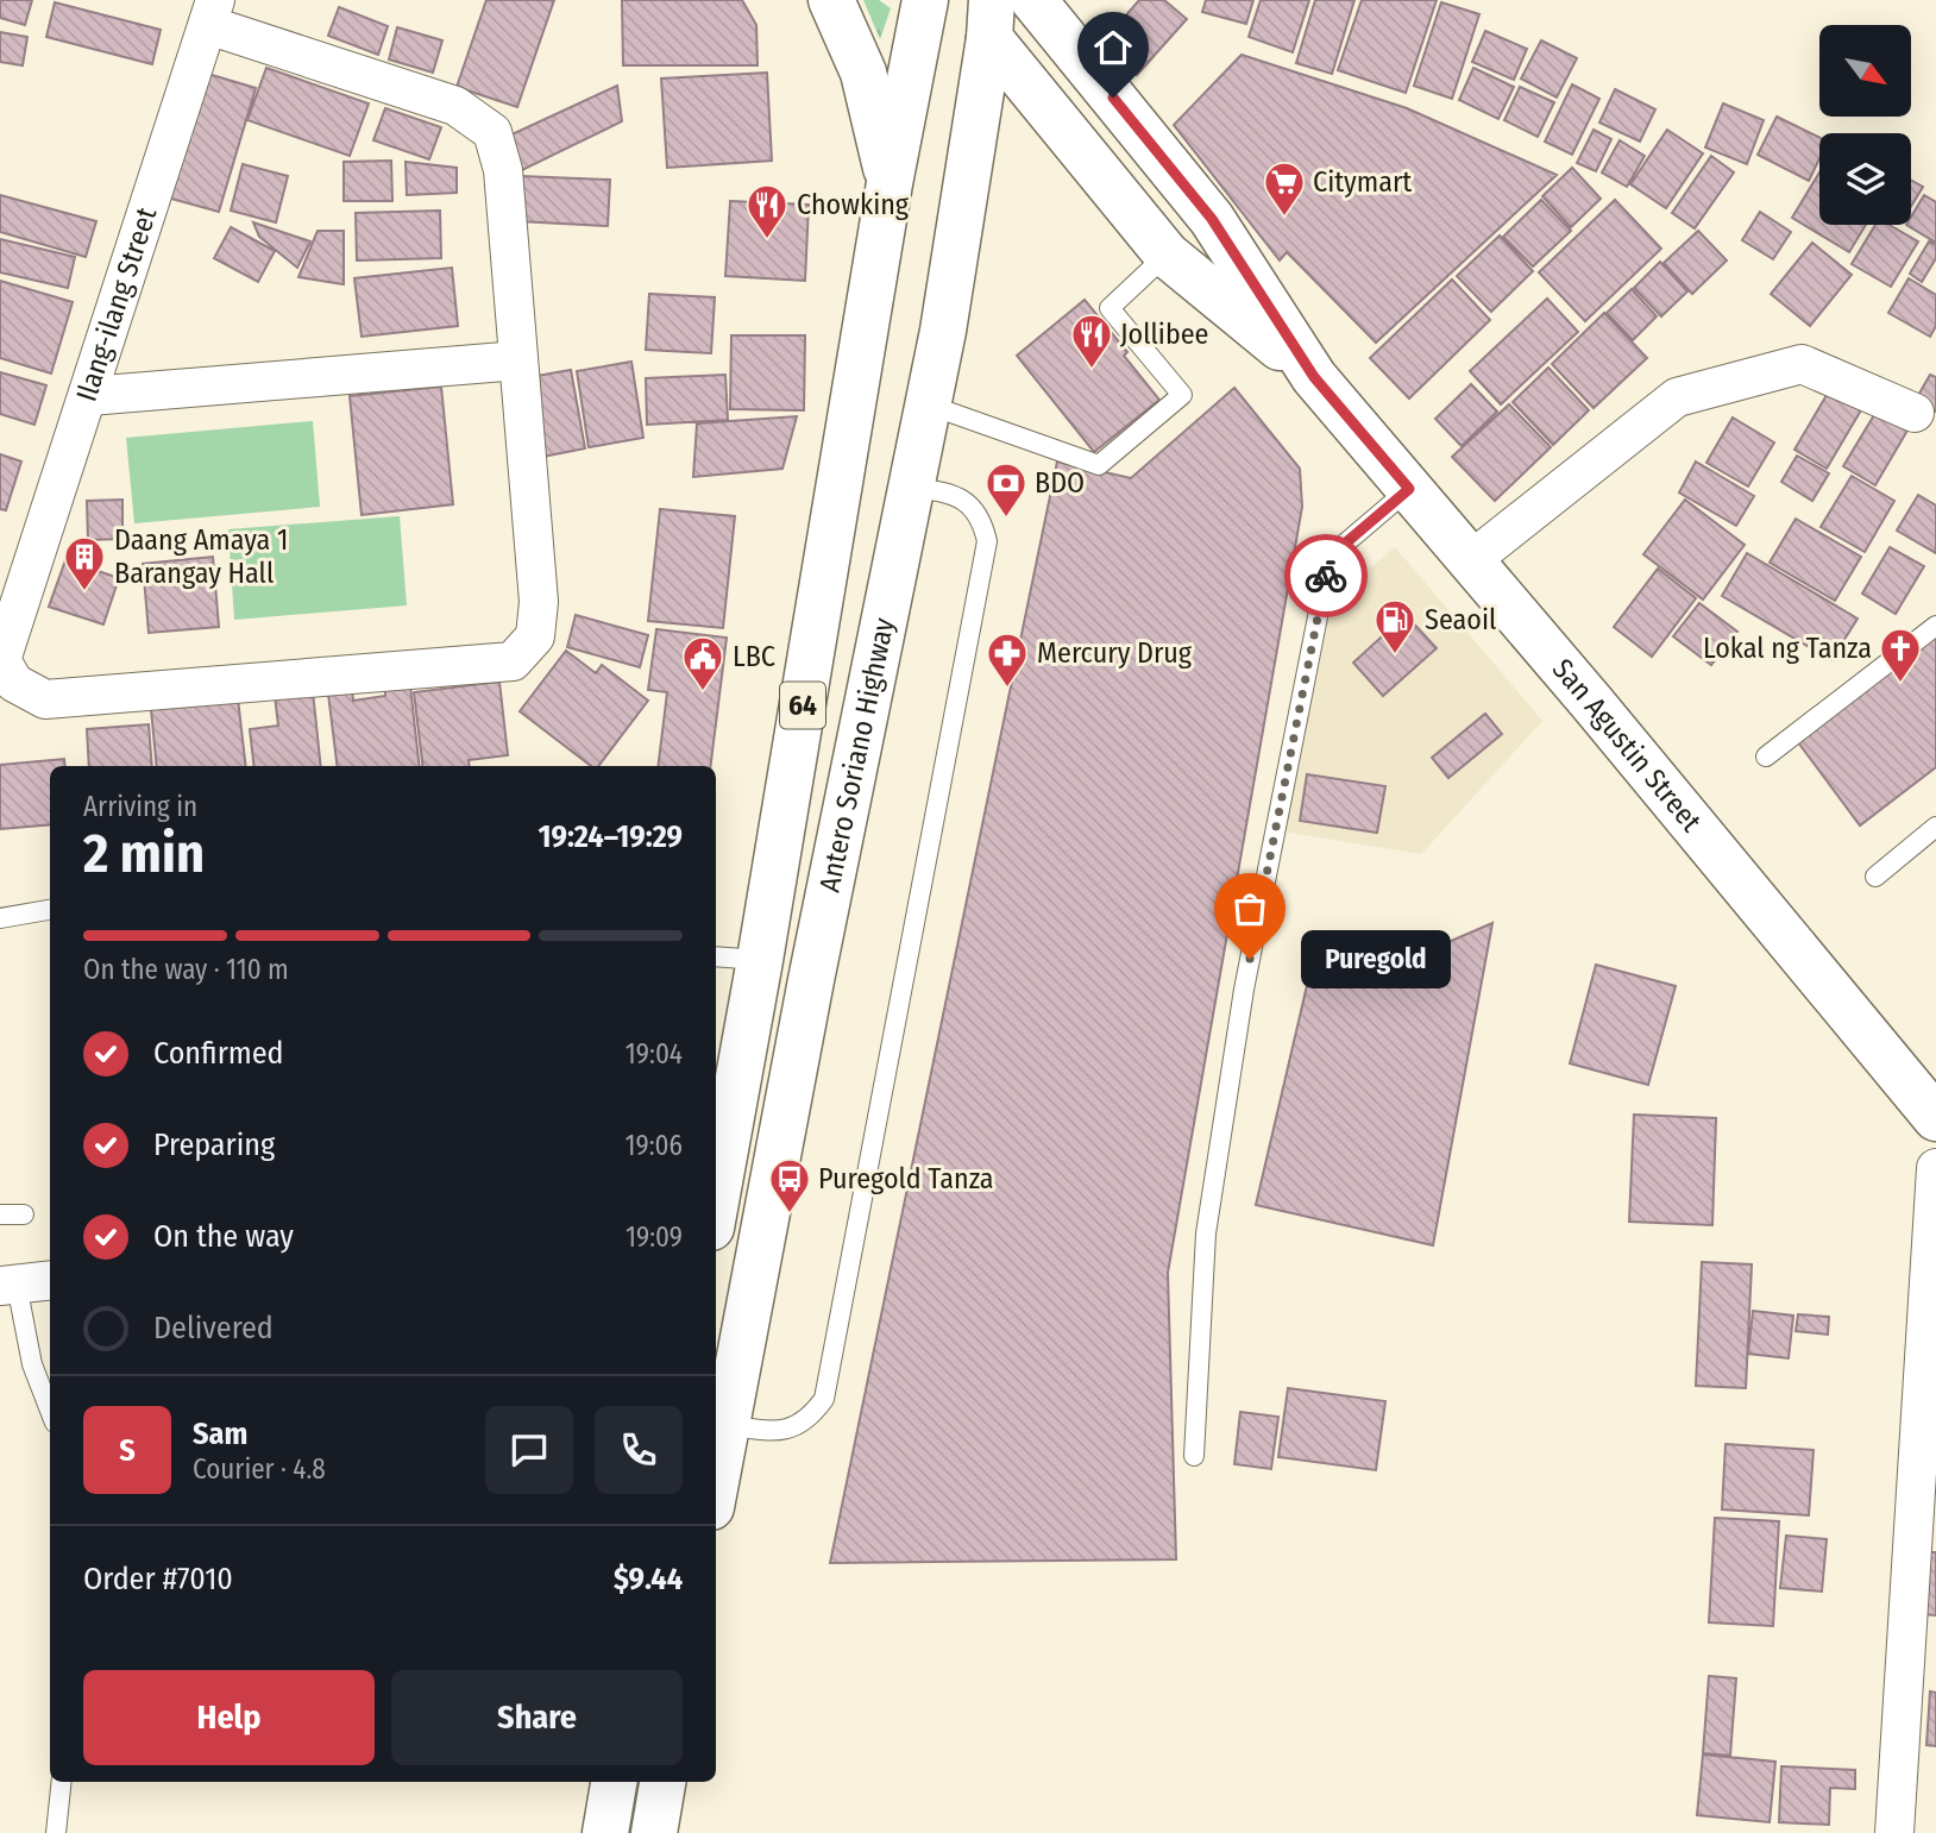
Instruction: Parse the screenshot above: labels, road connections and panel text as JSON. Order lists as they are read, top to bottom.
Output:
{
  "streets": {
    "main road": ["64", "San Agustin Street", "Antero Soriano Highway"],
    "street": ["Ilang-ilang Street"]
  },
  "crossings": [
    ["San Agustin Street", "Antero Soriano Highway"]
  ],
  "places": {
    "supermarket": ["Citymart"],
    "restaurant": ["Chowking", "Jollibee"],
    "bank": ["BDO"],
    "building": ["Daang Amaya 1 Barangay Hall"],
    "fuel station": ["Seaoil"],
    "church": ["Lokal ng Tanza"],
    "pharmacy": ["Mercury Drug"],
    "public building": ["LBC"],
    "other": ["Puregold"],
    "bus stop": ["Puregold Tanza"]
  },
  "north": "bottom right",
  "page": {
    "heading": ["2 min", "Arriving in", "19:24–19:29"],
    "panel": [
      "Sam",
      "Courier · 4.8",
      "Order #7010",
      "$9.44"
    ],
    "bar": "On the way · 110 m",
    "bubble": "Puregold",
    "list": [
      ["Confirmed", "19:04"],
      ["Preparing", "19:06"],
      ["On the way", "19:09"],
      "Delivered"
    ],
    "round": "S",
    "buttons": ["Help", "Share"]
  }
}
